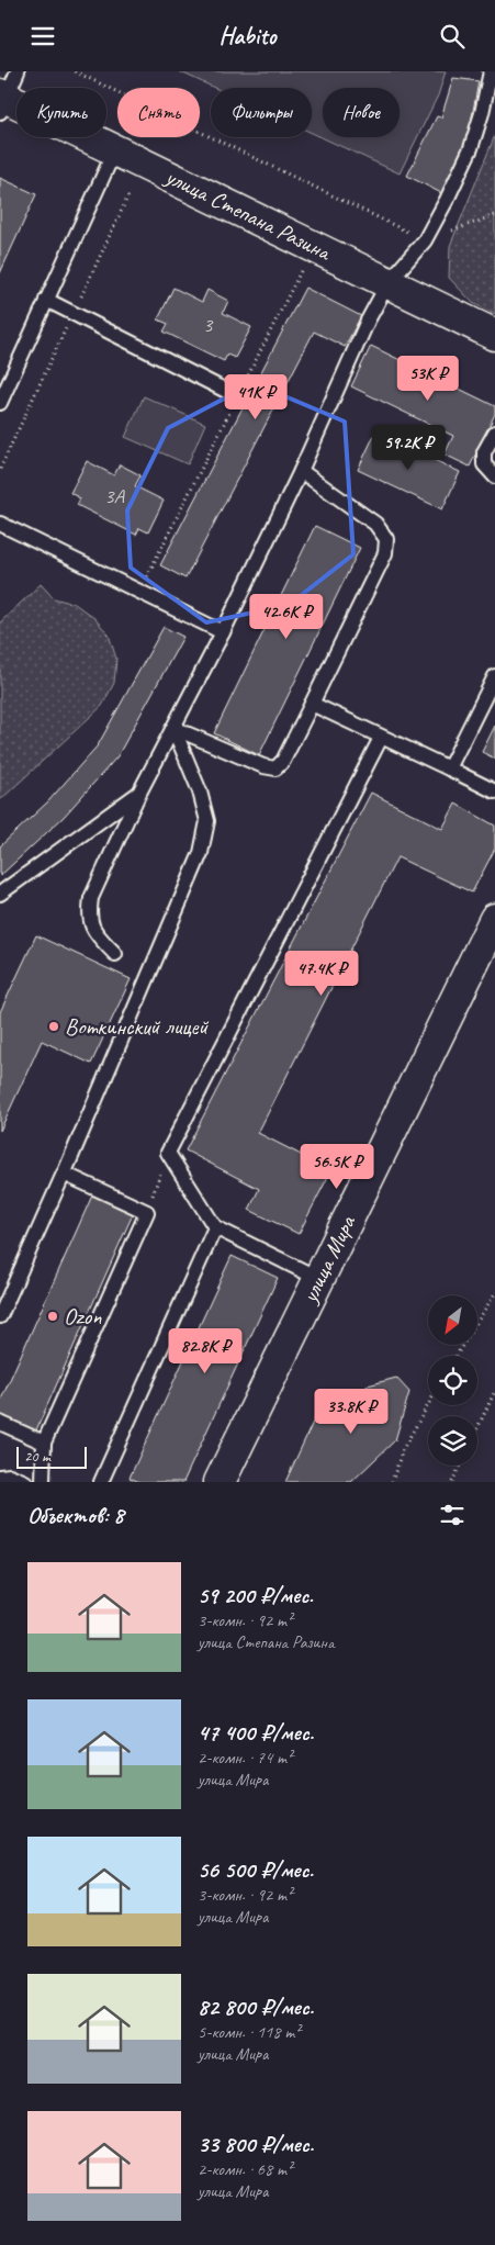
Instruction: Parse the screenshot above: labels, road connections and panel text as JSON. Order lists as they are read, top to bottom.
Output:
{
  "streets": {
    "main road": ["улица Степана Разина", "улица Мира"]
  },
  "places": ["Воткинский лицей", "Ozon"],
  "house_numbers": ["3", "3А"],
  "scale_bar": "20 m",
  "north": "bottom left",
  "page": {
    "header": "Habito",
    "chip": [
      "Купить",
      "Снять",
      "Фильтры",
      "Новое"
    ],
    "price": [
      "53K ₽",
      "41K ₽",
      "59.2K ₽",
      "42.6K ₽",
      "47.4K ₽",
      "56.5K ₽",
      "82.8K ₽",
      "33.8K ₽"
    ],
    "scale": "20 m",
    "heading": "Объектов: 8",
    "list": [
      {
        "name": "59 200 ₽/мес.",
        "note": "3-комн. · 92 m² · улица Степана Разина"
      },
      {
        "name": "47 400 ₽/мес.",
        "note": "2-комн. · 74 m² · улица Мира"
      },
      {
        "name": "56 500 ₽/мес.",
        "note": "3-комн. · 92 m² · улица Мира"
      },
      {
        "name": "82 800 ₽/мес.",
        "note": "5-комн. · 118 m² · улица Мира"
      },
      {
        "name": "33 800 ₽/мес.",
        "note": "2-комн. · 68 m² · улица Мира"
      }
    ]
  }
}
